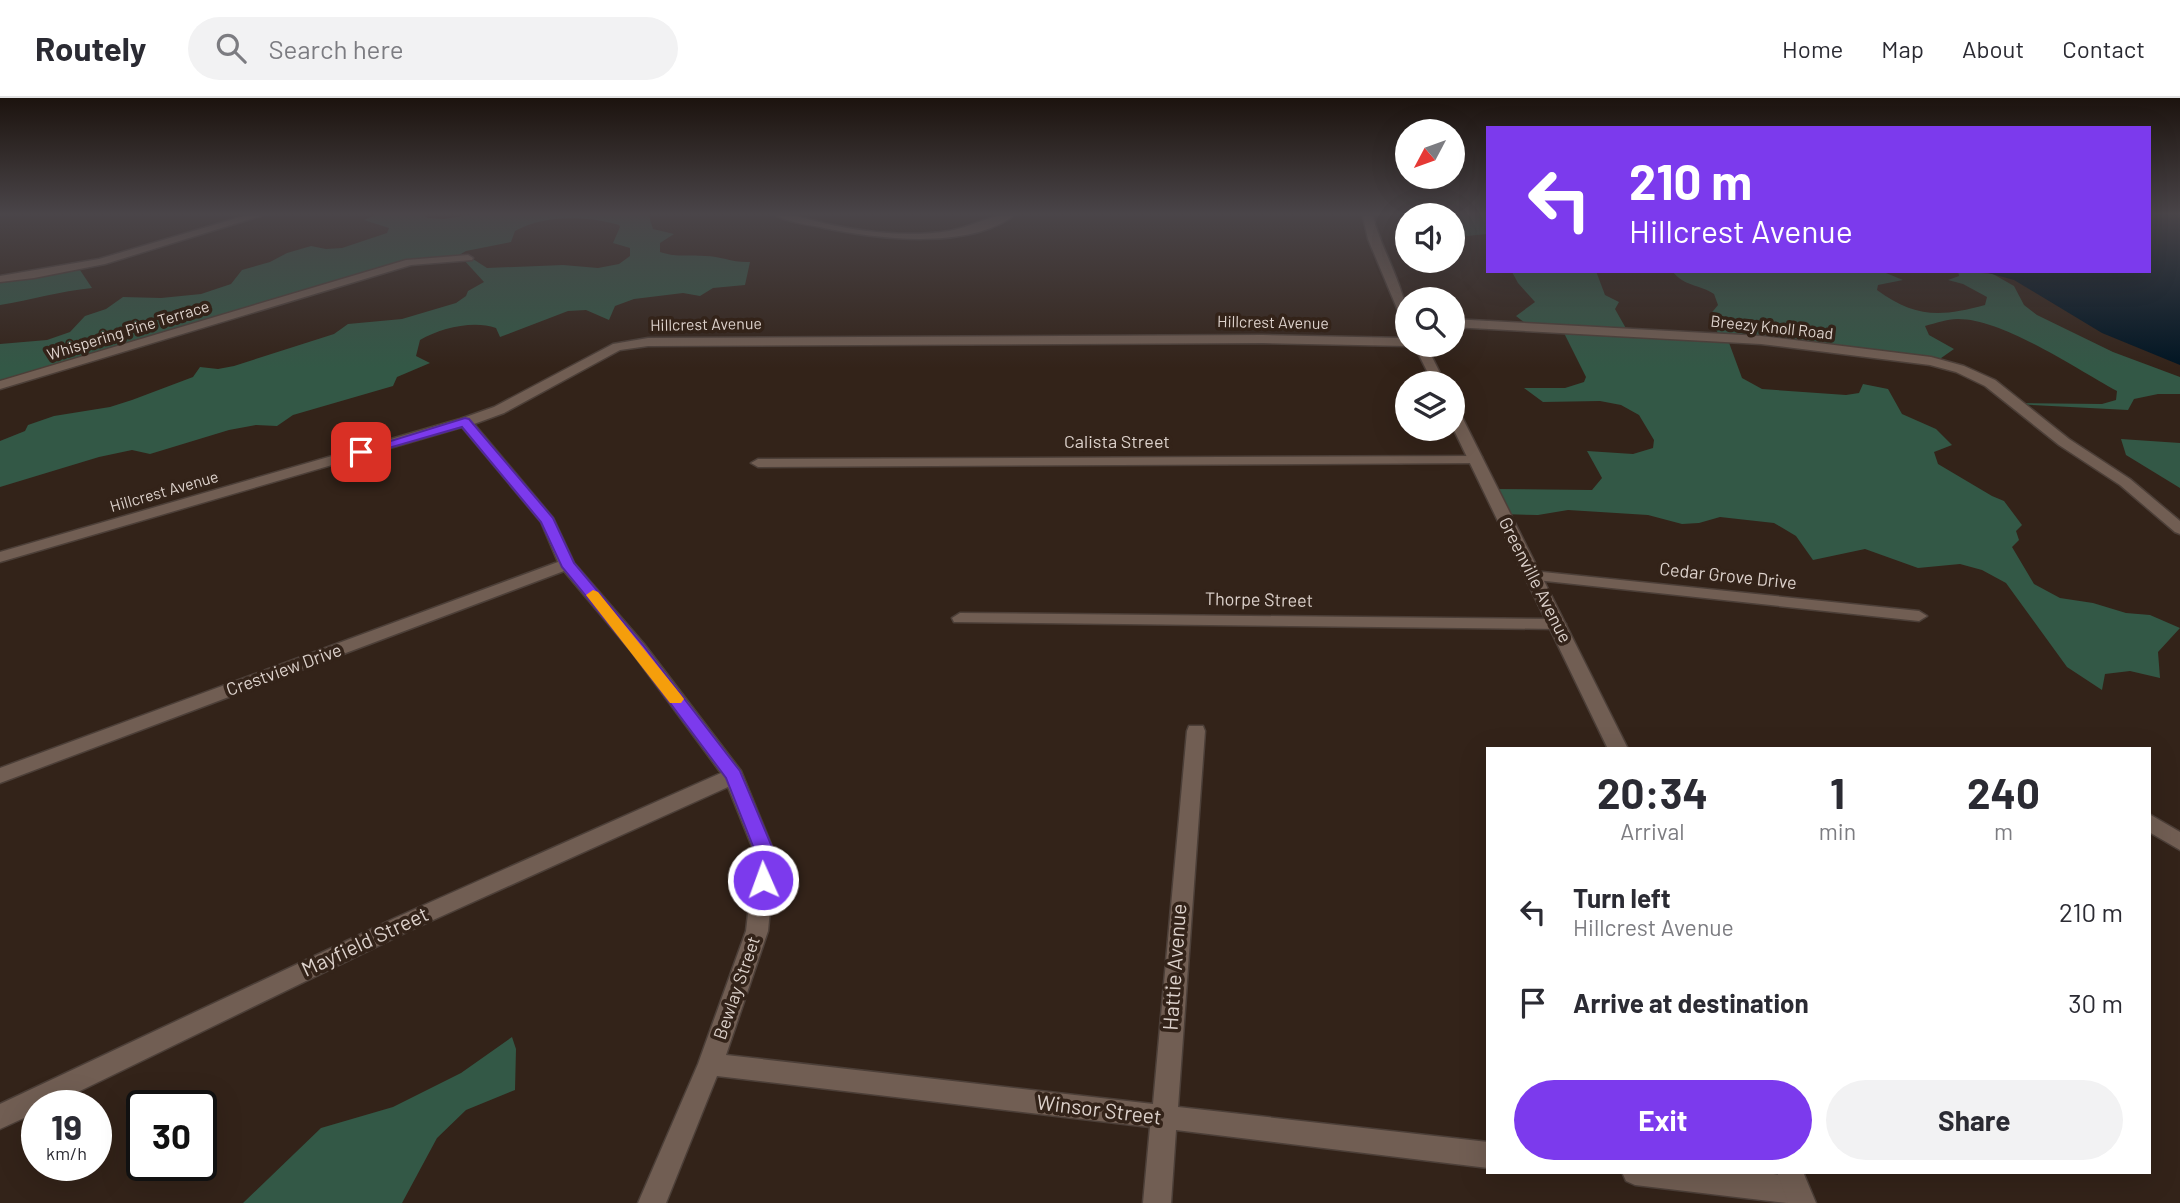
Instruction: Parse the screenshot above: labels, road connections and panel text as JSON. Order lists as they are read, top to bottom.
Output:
{
  "streets": {
    "street": [
      "Hillcrest Avenue",
      "Breezy Knoll Road",
      "Whispering Pine Terrace",
      "Calista Street",
      "Cedar Grove Drive",
      "Greenville Avenue",
      "Thorpe Street",
      "Crestview Drive",
      "Mayfield Street",
      "Hattie Avenue",
      "Bewlay Street",
      "Winsor Street"
    ]
  },
  "crossings": [
    ["Hillcrest Avenue", "Bewlay Street"],
    ["Calista Street", "Greenville Avenue"],
    ["Cedar Grove Drive", "Greenville Avenue"],
    ["Greenville Avenue", "Thorpe Street"],
    ["Crestview Drive", "Bewlay Street"],
    ["Mayfield Street", "Bewlay Street"],
    ["Hattie Avenue", "Winsor Street"],
    ["Bewlay Street", "Winsor Street"]
  ],
  "north": "bottom left",
  "page": {
    "header": "Routely",
    "search": "Search here",
    "nav": [
      "Home",
      "Map",
      "About",
      "Contact"
    ],
    "turn": ["210 m", "Hillcrest Avenue"],
    "eta": [
      "20:34",
      "Arrival",
      "1",
      "min",
      "240",
      "m"
    ],
    "list": [
      {
        "name": "Turn left",
        "note": "Hillcrest Avenue",
        "value": "210 m"
      },
      {
        "name": "Arrive at destination",
        "value": "30 m"
      }
    ],
    "buttons": ["Exit", "Share"],
    "speed": "19 km/h",
    "limit": "30"
  }
}
